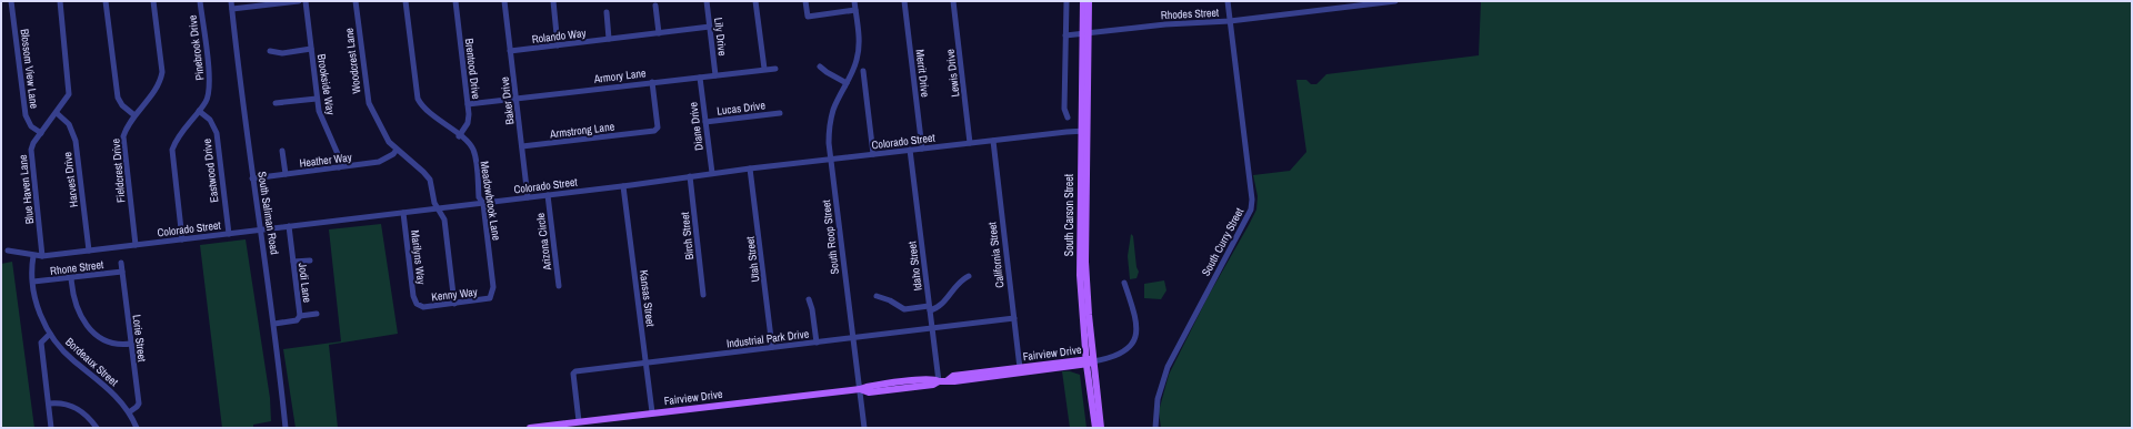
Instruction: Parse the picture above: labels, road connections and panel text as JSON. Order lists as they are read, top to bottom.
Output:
{
  "streets": {
    "main road": ["South Carson Street", "Fairview Drive"],
    "street": [
      "Rhodes Street",
      "Rolando Way",
      "Lily Drive",
      "Pinebrook Drive",
      "Woodcrest Lane",
      "Blossom View Lane",
      "Brentood Drive",
      "Merrit Drive",
      "Lewis Drive",
      "Armory Lane",
      "Brookside Way",
      "Baker Drive",
      "Lucas Drive",
      "Diane Drive",
      "Armstrong Lane",
      "Colorado Street",
      "Heather Way",
      "Fieldcrest Drive",
      "Eastwood Drive",
      "Harvest Drive",
      "Blue Haven Lane",
      "Meadowbrook Lane",
      "South Saliman Road",
      "Birch Street",
      "South Roop Street",
      "Arizona Circle",
      "South Curry Street",
      "California Street",
      "Marilyns Way",
      "Utah Street",
      "Idaho Street",
      "Rhone Street",
      "Jodi Lane",
      "Kenny Way",
      "Kansas Street",
      "Lorie Street",
      "Industrial Park Drive",
      "Bordeaux Street"
    ]
  },
  "crossings": [
    ["Rhodes Street", "South Carson Street"],
    ["Rhodes Street", "South Curry Street"],
    ["Rolando Way", "Lily Drive"],
    ["Rolando Way", "Baker Drive"],
    ["Lily Drive", "Armory Lane"],
    ["Pinebrook Drive", "Colorado Street"],
    ["Pinebrook Drive", "Eastwood Drive"],
    ["Woodcrest Lane", "Colorado Street"],
    ["Woodcrest Lane", "Heather Way"],
    ["Woodcrest Lane", "Kenny Way"],
    ["Blossom View Lane", "Blue Haven Lane"],
    ["Brentood Drive", "Armory Lane"],
    ["Brentood Drive", "Meadowbrook Lane"],
    ["Merrit Drive", "Colorado Street"],
    ["Lewis Drive", "Colorado Street"],
    ["Armory Lane", "Baker Drive"],
    ["Armory Lane", "Diane Drive"],
    ["Armory Lane", "Armstrong Lane"],
    ["Brookside Way", "Heather Way"],
    ["Baker Drive", "Armstrong Lane"],
    ["Baker Drive", "Colorado Street"],
    ["Lucas Drive", "Diane Drive"],
    ["Diane Drive", "Colorado Street"],
    ["Colorado Street", "Fieldcrest Drive"],
    ["Colorado Street", "Eastwood Drive"],
    ["Colorado Street", "Harvest Drive"],
    ["Colorado Street", "Blue Haven Lane"],
    ["Colorado Street", "Meadowbrook Lane"],
    ["Colorado Street", "South Saliman Road"],
    ["Colorado Street", "South Carson Street"],
    ["Colorado Street", "Birch Street"],
    ["Colorado Street", "South Roop Street"],
    ["Colorado Street", "Arizona Circle"],
    ["Colorado Street", "California Street"],
    ["Colorado Street", "Marilyns Way"],
    ["Colorado Street", "Utah Street"],
    ["Colorado Street", "Idaho Street"],
    ["Colorado Street", "Jodi Lane"],
    ["Colorado Street", "Kansas Street"],
    ["Colorado Street", "Bordeaux Street"],
    ["Heather Way", "South Saliman Road"],
    ["Harvest Drive", "Blue Haven Lane"],
    ["Meadowbrook Lane", "Kenny Way"],
    ["South Saliman Road", "Jodi Lane"],
    ["South Carson Street", "Fairview Drive"],
    ["South Roop Street", "Industrial Park Drive"],
    ["South Roop Street", "Fairview Drive"],
    ["California Street", "Industrial Park Drive"],
    ["California Street", "Fairview Drive"],
    ["Marilyns Way", "Kenny Way"],
    ["Utah Street", "Industrial Park Drive"],
    ["Idaho Street", "Industrial Park Drive"],
    ["Idaho Street", "Fairview Drive"],
    ["Rhone Street", "Lorie Street"],
    ["Rhone Street", "Bordeaux Street"],
    ["Kansas Street", "Industrial Park Drive"],
    ["Kansas Street", "Fairview Drive"],
    ["Lorie Street", "Bordeaux Street"],
    ["Industrial Park Drive", "Fairview Drive"]
  ]
}
